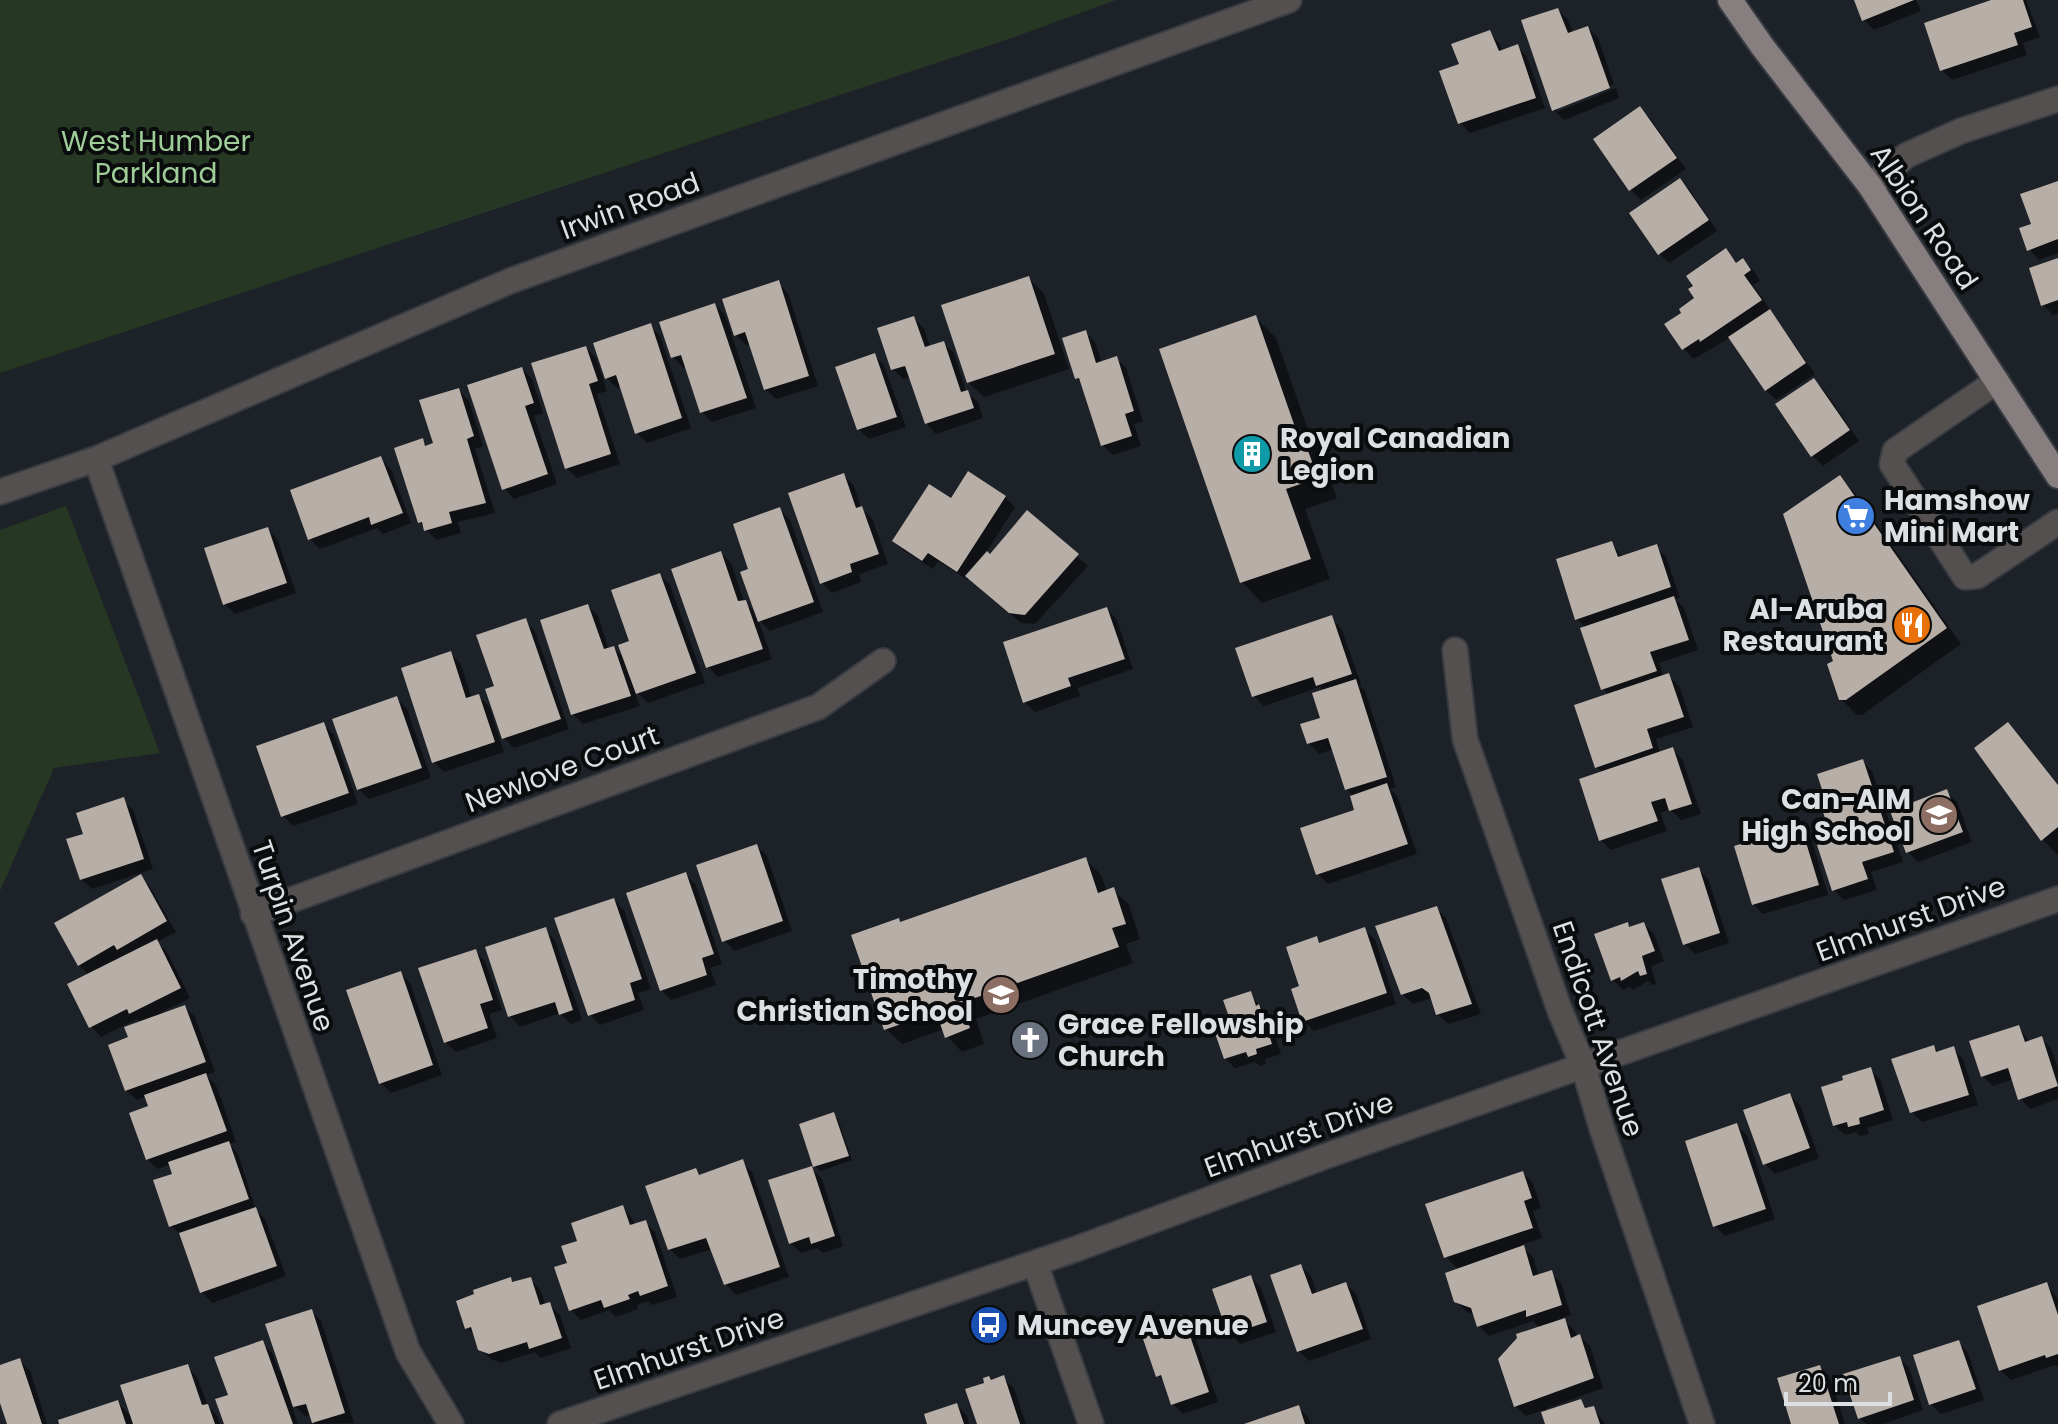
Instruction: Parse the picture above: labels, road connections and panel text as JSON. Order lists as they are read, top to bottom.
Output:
{
  "streets": {
    "main road": ["Albion Road"],
    "street": [
      "Irwin Road",
      "Newlove Court",
      "Elmhurst Drive",
      "Turpin Avenue",
      "Endicott Avenue"
    ]
  },
  "crossings": [
    ["Irwin Road", "Turpin Avenue"],
    ["Newlove Court", "Turpin Avenue"],
    ["Elmhurst Drive", "Endicott Avenue"]
  ],
  "parks": ["West Humber Parkland"],
  "places": {
    "building": ["Royal Canadian Legion"],
    "supermarket": ["Hamshow Mini Mart"],
    "restaurant": ["Al-Aruba Restaurant"],
    "school or university": ["Can-AIM High School", "Timothy Christian School"],
    "church": ["Grace Fellowship Church"],
    "bus stop": ["Muncey Avenue"]
  },
  "scale_bar": "20 m"
}
